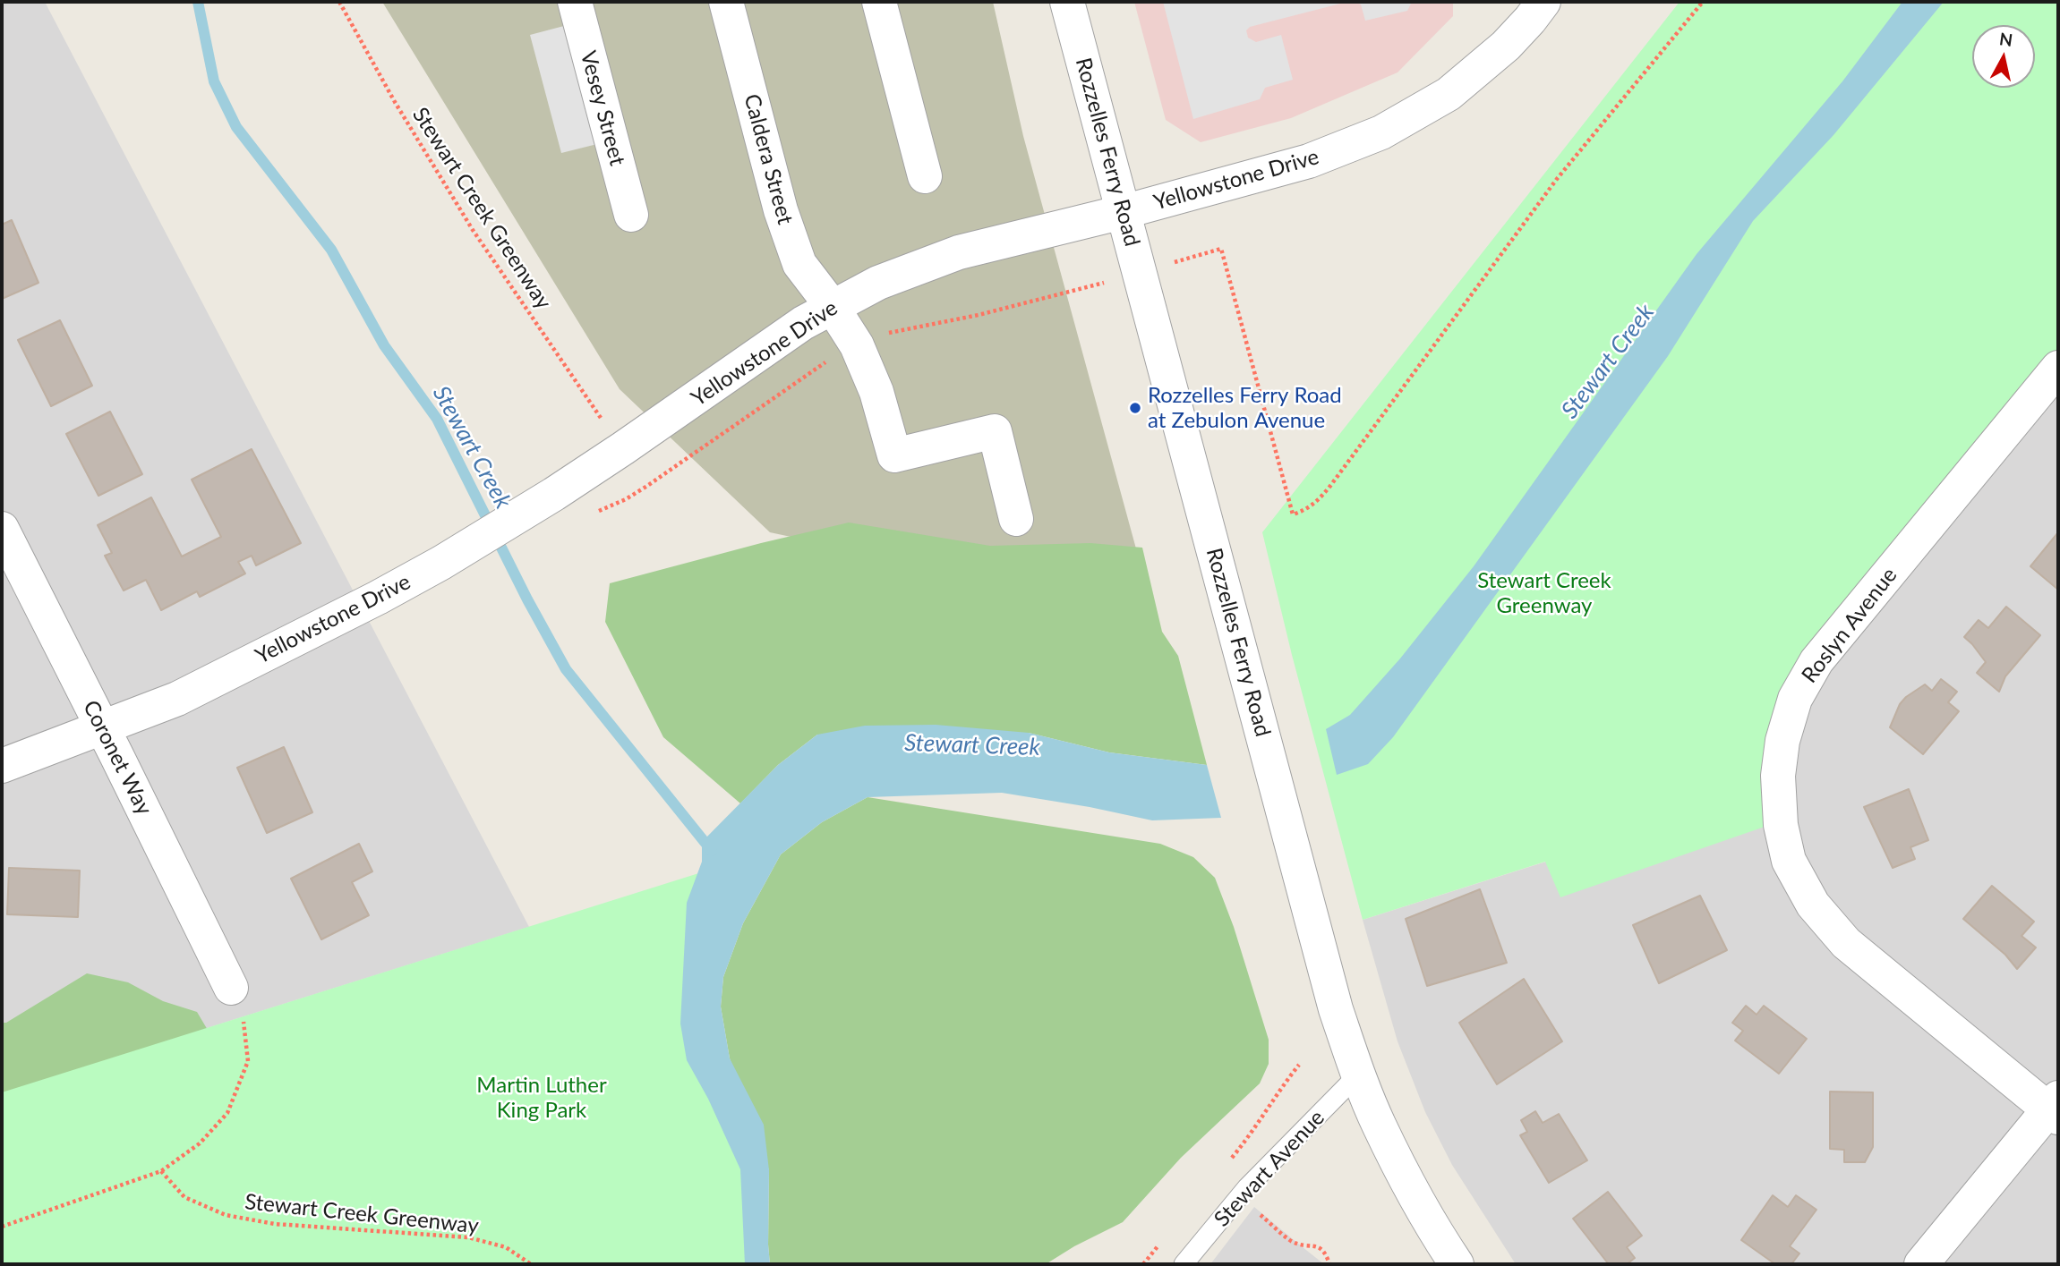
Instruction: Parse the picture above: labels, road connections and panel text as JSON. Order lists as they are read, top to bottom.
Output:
{
  "streets": {
    "street": [
      "Vesey Street",
      "Rozzelles Ferry Road",
      "Caldera Street",
      "Yellowstone Drive",
      "Roslyn Avenue",
      "Coronet Way"
    ],
    "lane": ["Stewart Avenue"],
    "path": ["Stewart Creek Greenway"]
  },
  "crossings": [
    ["Rozzelles Ferry Road", "Yellowstone Drive"],
    ["Rozzelles Ferry Road", "Stewart Avenue"],
    ["Caldera Street", "Yellowstone Drive"],
    ["Yellowstone Drive", "Coronet Way"]
  ],
  "water": ["Stewart Creek"],
  "parks": ["Stewart Creek Greenway", "Martin Luther King Park"],
  "places": ["Rozzelles Ferry Road at Zebulon Avenue"],
  "north": "top"
}
